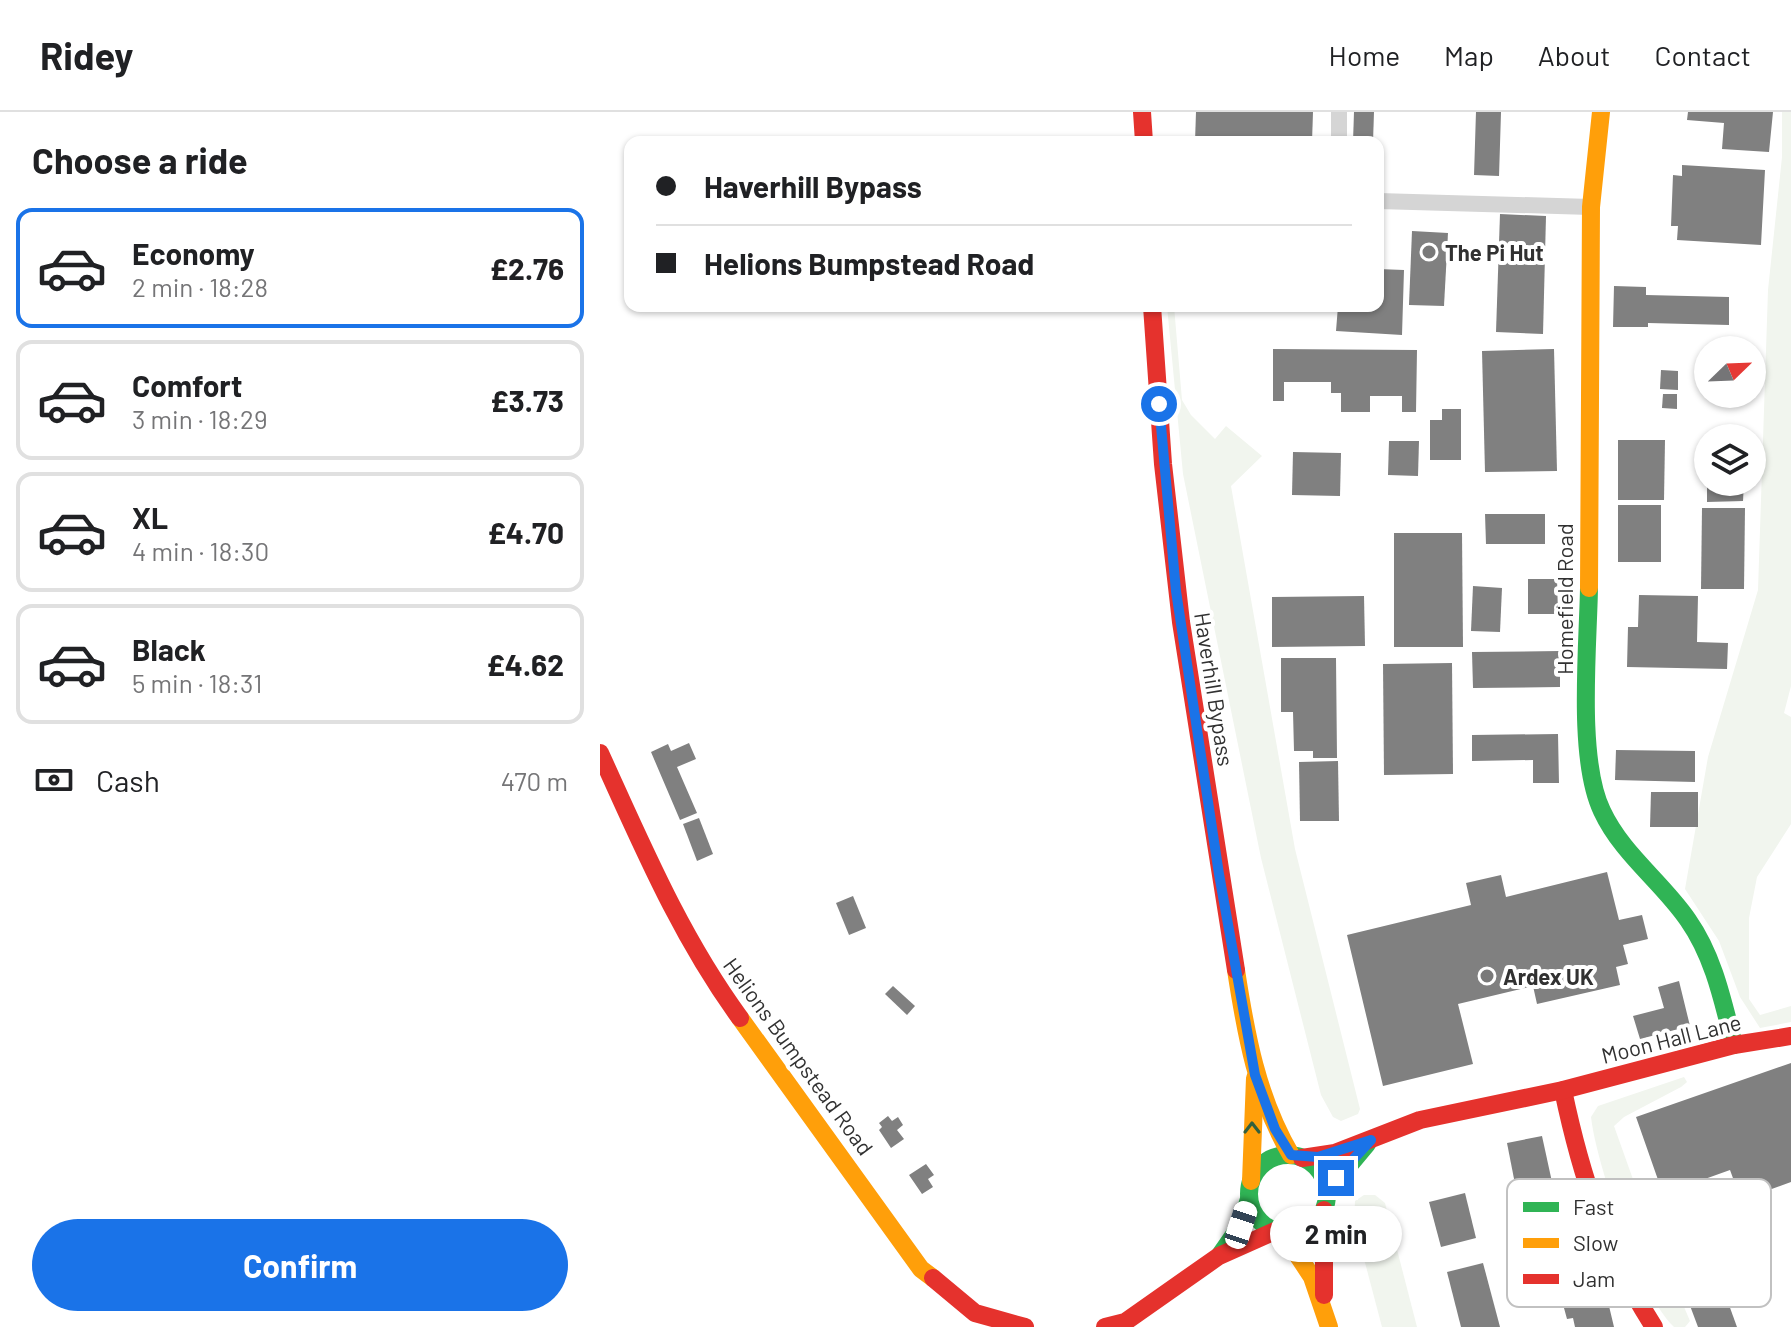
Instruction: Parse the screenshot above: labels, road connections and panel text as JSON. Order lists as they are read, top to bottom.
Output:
{
  "streets": {
    "street": [
      "Homefield Road",
      "Haverhill Bypass",
      "Moon Hall Lane",
      "Helions Bumpstead Road"
    ]
  },
  "crossings": [
    ["Homefield Road", "Moon Hall Lane"]
  ],
  "places": ["The Pi Hut", "Ardex UK"],
  "legend": ["Fast", "Slow", "Jam"],
  "north": "top right",
  "page": {
    "header": "Ridey",
    "nav": [
      "Home",
      "Map",
      "About",
      "Contact"
    ],
    "heading": "Choose a ride",
    "banner": ["Haverhill Bypass", "Helions Bumpstead Road"],
    "list": [
      {
        "name": "Economy",
        "note": "2 min · 18:28",
        "value": "£2.76"
      },
      {
        "name": "Comfort",
        "note": "3 min · 18:29",
        "value": "£3.73"
      },
      {
        "name": "XL",
        "note": "4 min · 18:30",
        "value": "£4.70"
      },
      {
        "name": "Black",
        "note": "5 min · 18:31",
        "value": "£4.62"
      }
    ],
    "pay": ["Cash", "470 m"],
    "buttons": "Confirm",
    "bubble": "2 min"
  }
}
